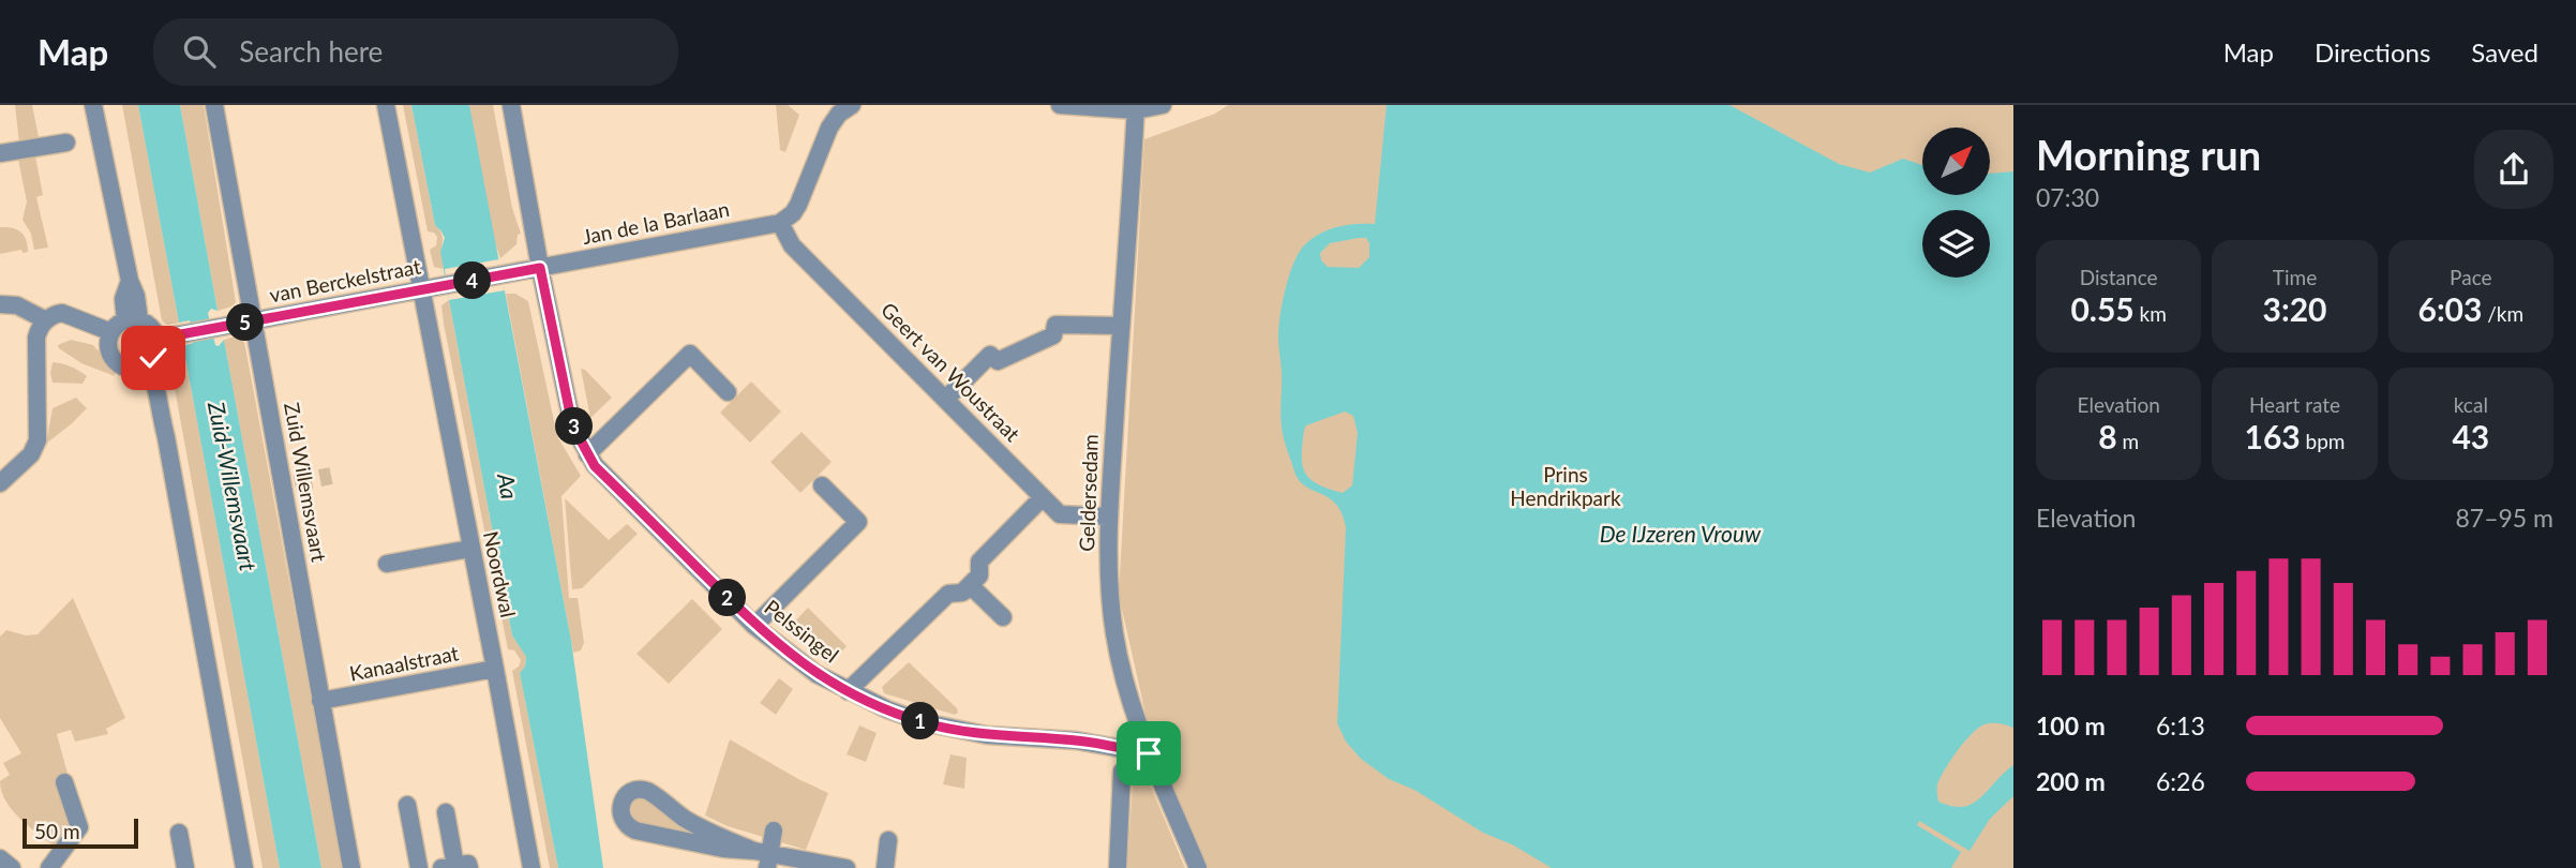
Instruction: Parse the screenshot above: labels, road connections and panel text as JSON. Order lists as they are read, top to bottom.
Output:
{
  "streets": {
    "street": [
      "Jan de la Barlaan",
      "van Berckelstraat",
      "Geert van Woustraat",
      "Zuid Willemsvaart",
      "Geldersedam",
      "Noordwal",
      "Pelssingel",
      "Kanaalstraat"
    ]
  },
  "crossings": [
    ["Jan de la Barlaan", "van Berckelstraat"],
    ["Jan de la Barlaan", "Geert van Woustraat"],
    ["Jan de la Barlaan", "Pelssingel"],
    ["van Berckelstraat", "Zuid Willemsvaart"],
    ["van Berckelstraat", "Noordwal"],
    ["van Berckelstraat", "Pelssingel"],
    ["Geert van Woustraat", "Geldersedam"],
    ["Zuid Willemsvaart", "Kanaalstraat"],
    ["Geldersedam", "Pelssingel"],
    ["Noordwal", "Kanaalstraat"]
  ],
  "water": ["Zuid-Willemsvaart", "Aa", "De IJzeren Vrouw"],
  "parks": ["Prins Hendrikpark"],
  "scale_bar": "50 m",
  "north": "top right",
  "page": {
    "header": "Map",
    "search": "Search here",
    "nav": ["Map", "Directions", "Saved"],
    "heading": ["Morning run", "07:30"],
    "stats": [
      ["Distance", "0.55 km"],
      ["Time", "3:20"],
      ["Pace", "6:03 /km"],
      ["Elevation", "8 m"],
      ["Heart rate", "163 bpm"],
      ["kcal", "43"]
    ],
    "pins": [
      "4",
      "5",
      "3",
      "2",
      "1"
    ],
    "chart": ["Elevation", "87–95 m"],
    "list": [
      {
        "name": "100 m",
        "note": "6:13"
      },
      {
        "name": "200 m",
        "note": "6:26"
      }
    ],
    "scale": "50 m"
  }
}
